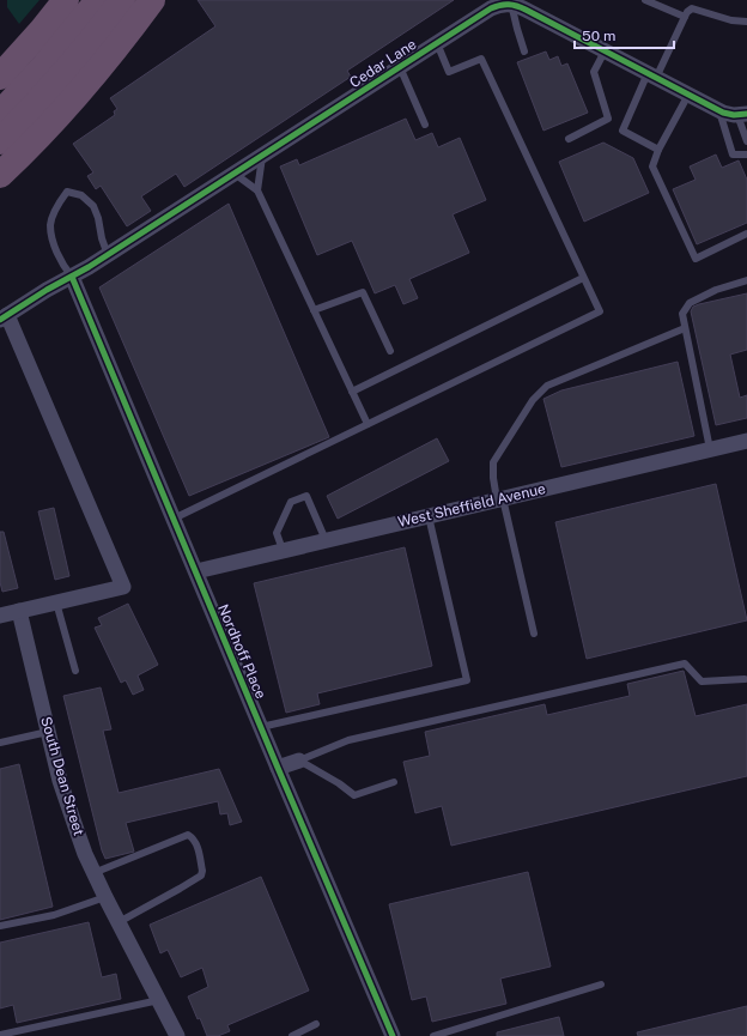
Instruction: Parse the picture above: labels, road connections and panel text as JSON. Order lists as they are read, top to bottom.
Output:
{
  "streets": {
    "street": [
      "Cedar Lane",
      "West Sheffield Avenue",
      "Nordhoff Place",
      "South Dean Street"
    ]
  },
  "crossings": [
    ["Cedar Lane", "Nordhoff Place"],
    ["West Sheffield Avenue", "Nordhoff Place"]
  ],
  "scale_bar": "50 m"
}
